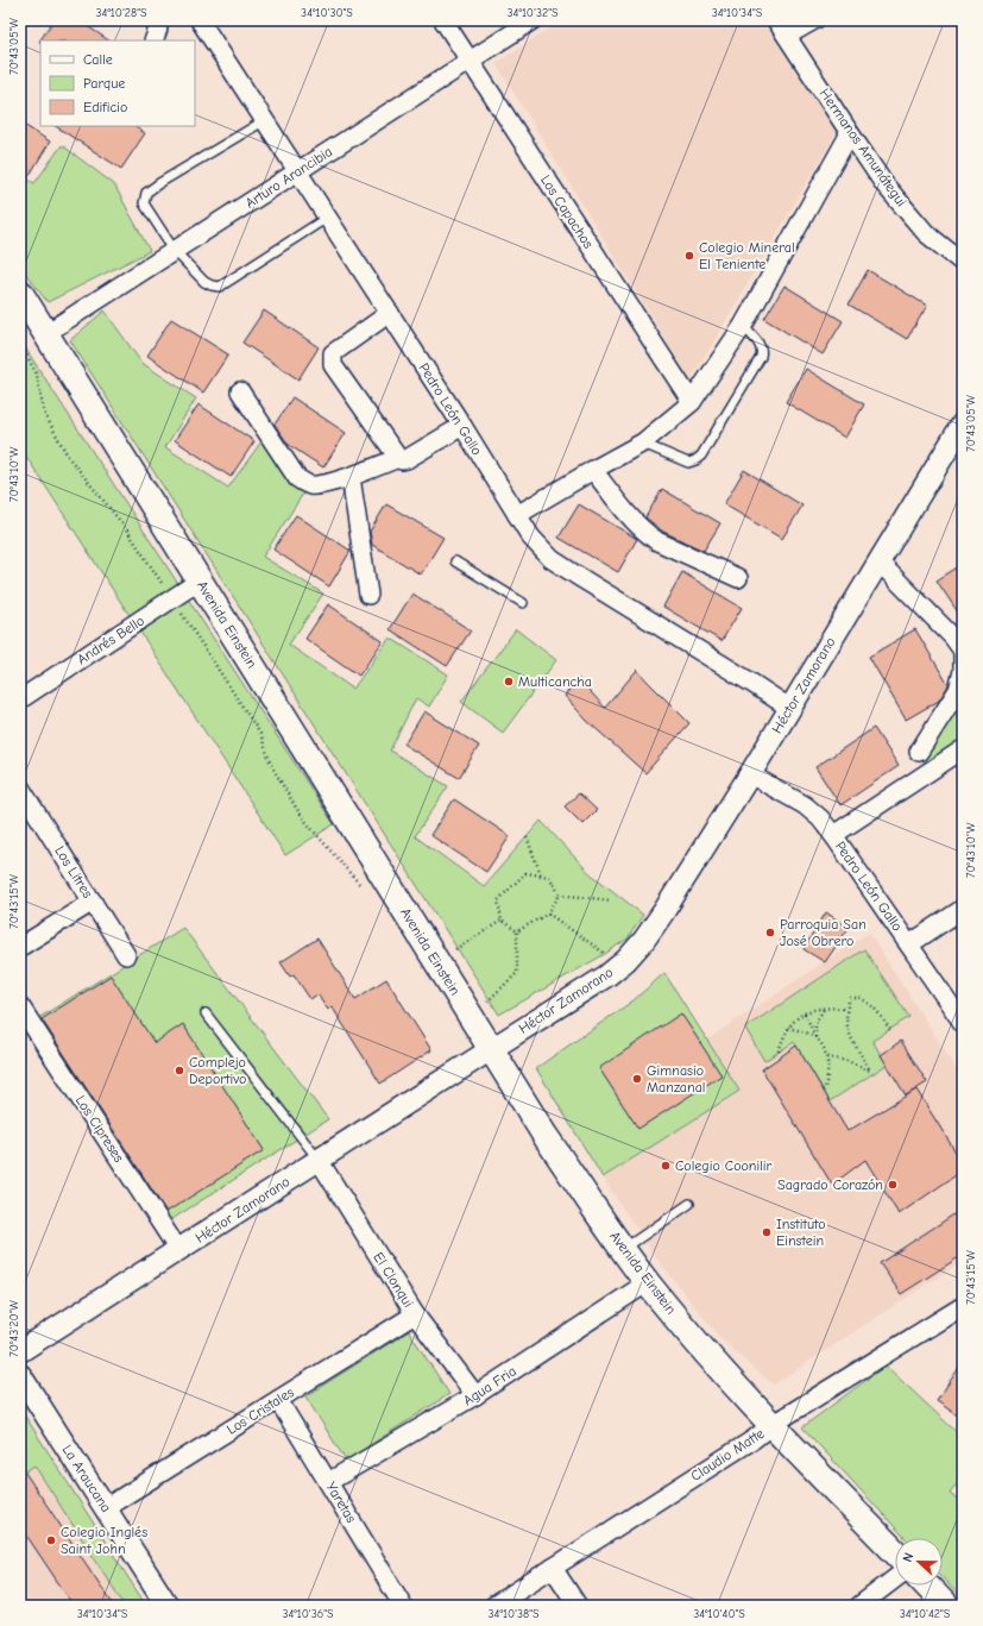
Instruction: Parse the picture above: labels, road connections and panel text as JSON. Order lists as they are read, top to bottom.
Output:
{
  "streets": {
    "main road": ["Avenida Einstein"],
    "street": [
      "Hermanos Amunátegui",
      "Arturo Arancibia",
      "Los Capachos",
      "Pedro León Gallo",
      "Andrés Bello",
      "Héctor Zamorano",
      "Los Litres",
      "Los Cipreses",
      "El Clonqui",
      "Agua Fria",
      "Los Cristales",
      "Claudio Matte",
      "La Araucana",
      "Yaretas"
    ]
  },
  "crossings": [
    ["Arturo Arancibia", "Los Capachos"],
    ["Arturo Arancibia", "Pedro León Gallo"],
    ["Arturo Arancibia", "Avenida Einstein"],
    ["Pedro León Gallo", "Héctor Zamorano"],
    ["Avenida Einstein", "Andrés Bello"],
    ["Avenida Einstein", "Héctor Zamorano"],
    ["Avenida Einstein", "Agua Fria"],
    ["Avenida Einstein", "Claudio Matte"],
    ["Héctor Zamorano", "Los Cipreses"],
    ["Héctor Zamorano", "El Clonqui"],
    ["El Clonqui", "Agua Fria"],
    ["El Clonqui", "Los Cristales"],
    ["Agua Fria", "Yaretas"],
    ["Los Cristales", "La Araucana"],
    ["Los Cristales", "Yaretas"]
  ],
  "places": [
    "Colegio Mineral El Teniente",
    "Multicancha",
    "Parroquia San José Obrero",
    "Complejo Deportivo",
    "Gimnasio Manzanal",
    "Colegio Coonilir",
    "Sagrado Corazón",
    "Instituto Einstein",
    "Colegio Inglés Saint John"
  ],
  "legend": ["Calle", "Parque", "Edificio"],
  "north": "left",
  "coordinates": [
    "34°10'28\"S",
    "34°10'30\"S",
    "34°10'32\"S",
    "34°10'34\"S",
    "70°43'05\"W",
    "70°43'10\"W",
    "70°43'15\"W",
    "70°43'20\"W",
    "34°10'36\"S",
    "34°10'38\"S",
    "34°10'40\"S",
    "34°10'42\"S"
  ]
}
